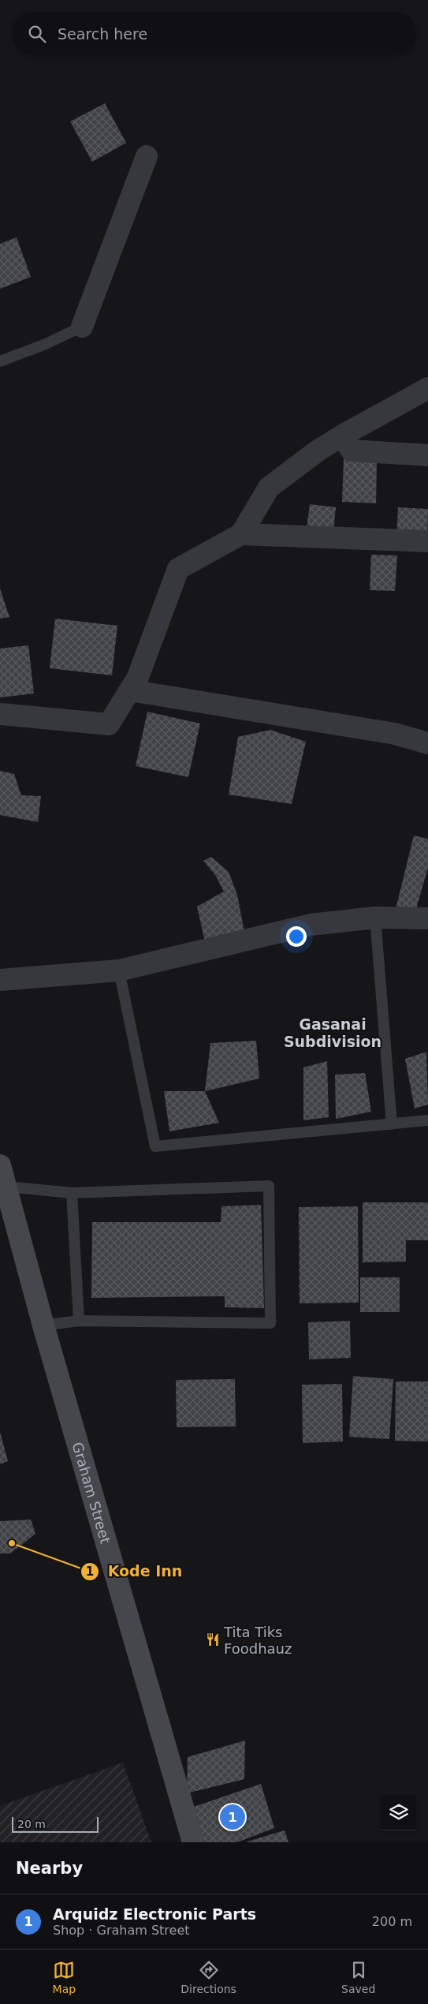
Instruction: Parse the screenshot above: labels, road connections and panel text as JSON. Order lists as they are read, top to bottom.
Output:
{
  "streets": {
    "main road": ["Graham Street"]
  },
  "districts": ["Gasanai Subdivision"],
  "places": {
    "other": ["Kode Inn"],
    "restaurant": ["Tita Tiks Foodhauz"]
  },
  "scale_bar": "20 m",
  "page": {
    "search": "Search here",
    "pins": "1",
    "scale": "20 m",
    "heading": "Nearby",
    "list": [
      {
        "mark": "1",
        "name": "Arquidz Electronic Parts",
        "note": "Shop · Graham Street",
        "value": "200 m"
      }
    ],
    "nav": ["Map", "Directions", "Saved"]
  }
}
